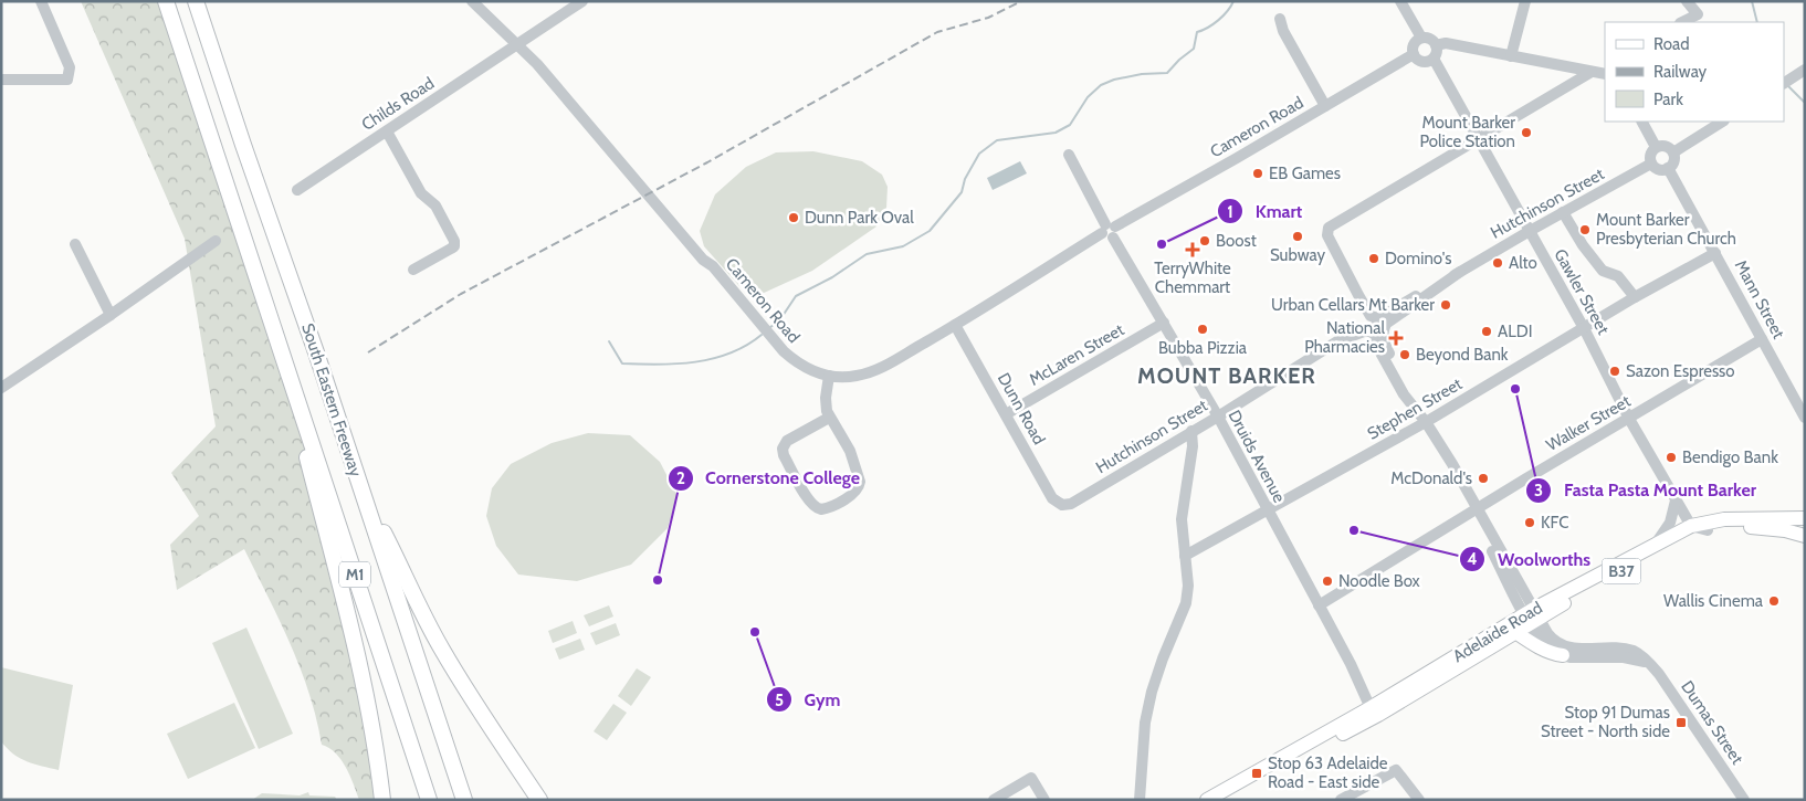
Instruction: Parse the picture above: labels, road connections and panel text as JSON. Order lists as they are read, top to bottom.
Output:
{
  "streets": {
    "highway": ["South Eastern Freeway", "M1"],
    "main road": ["B37", "Adelaide Road"],
    "street": [
      "Childs Road",
      "Cameron Road",
      "Hutchinson Street",
      "Gawler Street",
      "Mann Street",
      "McLaren Street",
      "Dunn Road",
      "Stephen Street",
      "Walker Street",
      "Druids Avenue",
      "Dumas Street"
    ]
  },
  "crossings": [
    ["Childs Road", "Cameron Road"],
    ["Cameron Road", "Gawler Street"],
    ["Cameron Road", "Dunn Road"],
    ["Cameron Road", "Druids Avenue"],
    ["Hutchinson Street", "Gawler Street"],
    ["Hutchinson Street", "Mann Street"],
    ["Hutchinson Street", "Dunn Road"],
    ["Hutchinson Street", "Druids Avenue"],
    ["Gawler Street", "Stephen Street"],
    ["Gawler Street", "Walker Street"],
    ["Gawler Street", "Adelaide Road"],
    ["Mann Street", "Stephen Street"],
    ["Mann Street", "Walker Street"],
    ["McLaren Street", "Dunn Road"],
    ["McLaren Street", "Druids Avenue"],
    ["Stephen Street", "Druids Avenue"],
    ["Walker Street", "Druids Avenue"],
    ["Druids Avenue", "Adelaide Road"],
    ["Adelaide Road", "Dumas Street"]
  ],
  "districts": ["MOUNT BARKER"],
  "places": {
    "other": [
      "Mount Barker Police Station",
      "EB Games",
      "Dunn Park Oval",
      "Mount Barker Presbyterian Church",
      "Subway",
      "Boost",
      "Kmart",
      "Domino's",
      "Alto",
      "Urban Cellars Mt Barker",
      "Bubba Pizzia",
      "ALDI",
      "Beyond Bank",
      "Sazon Espresso",
      "Fasta Pasta Mount Barker",
      "Bendigo Bank",
      "McDonald's",
      "KFC",
      "Woolworths",
      "Cornerstone College",
      "Noodle Box",
      "Wallis Cinema",
      "Gym"
    ],
    "health": ["TerryWhite Chemmart", "National Pharmacies"],
    "transit": ["Stop 91 Dumas Street - North side", "Stop 63 Adelaide Road - East side"]
  },
  "legend": ["Road", "Railway", "Park"]
}
